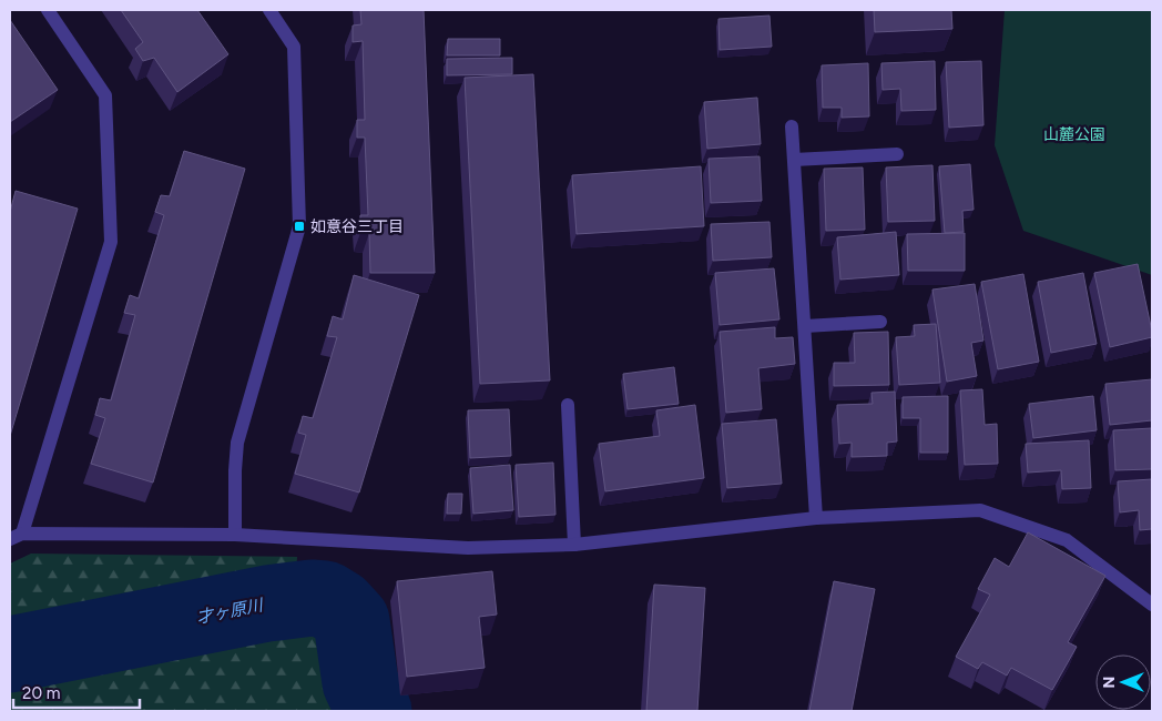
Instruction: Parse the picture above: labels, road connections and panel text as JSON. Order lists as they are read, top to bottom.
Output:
{
  "water": ["才ヶ原川"],
  "parks": ["山麓公園"],
  "places": {
    "transit": ["如意谷三丁目"]
  },
  "scale_bar": "20 m",
  "north": "left"
}
